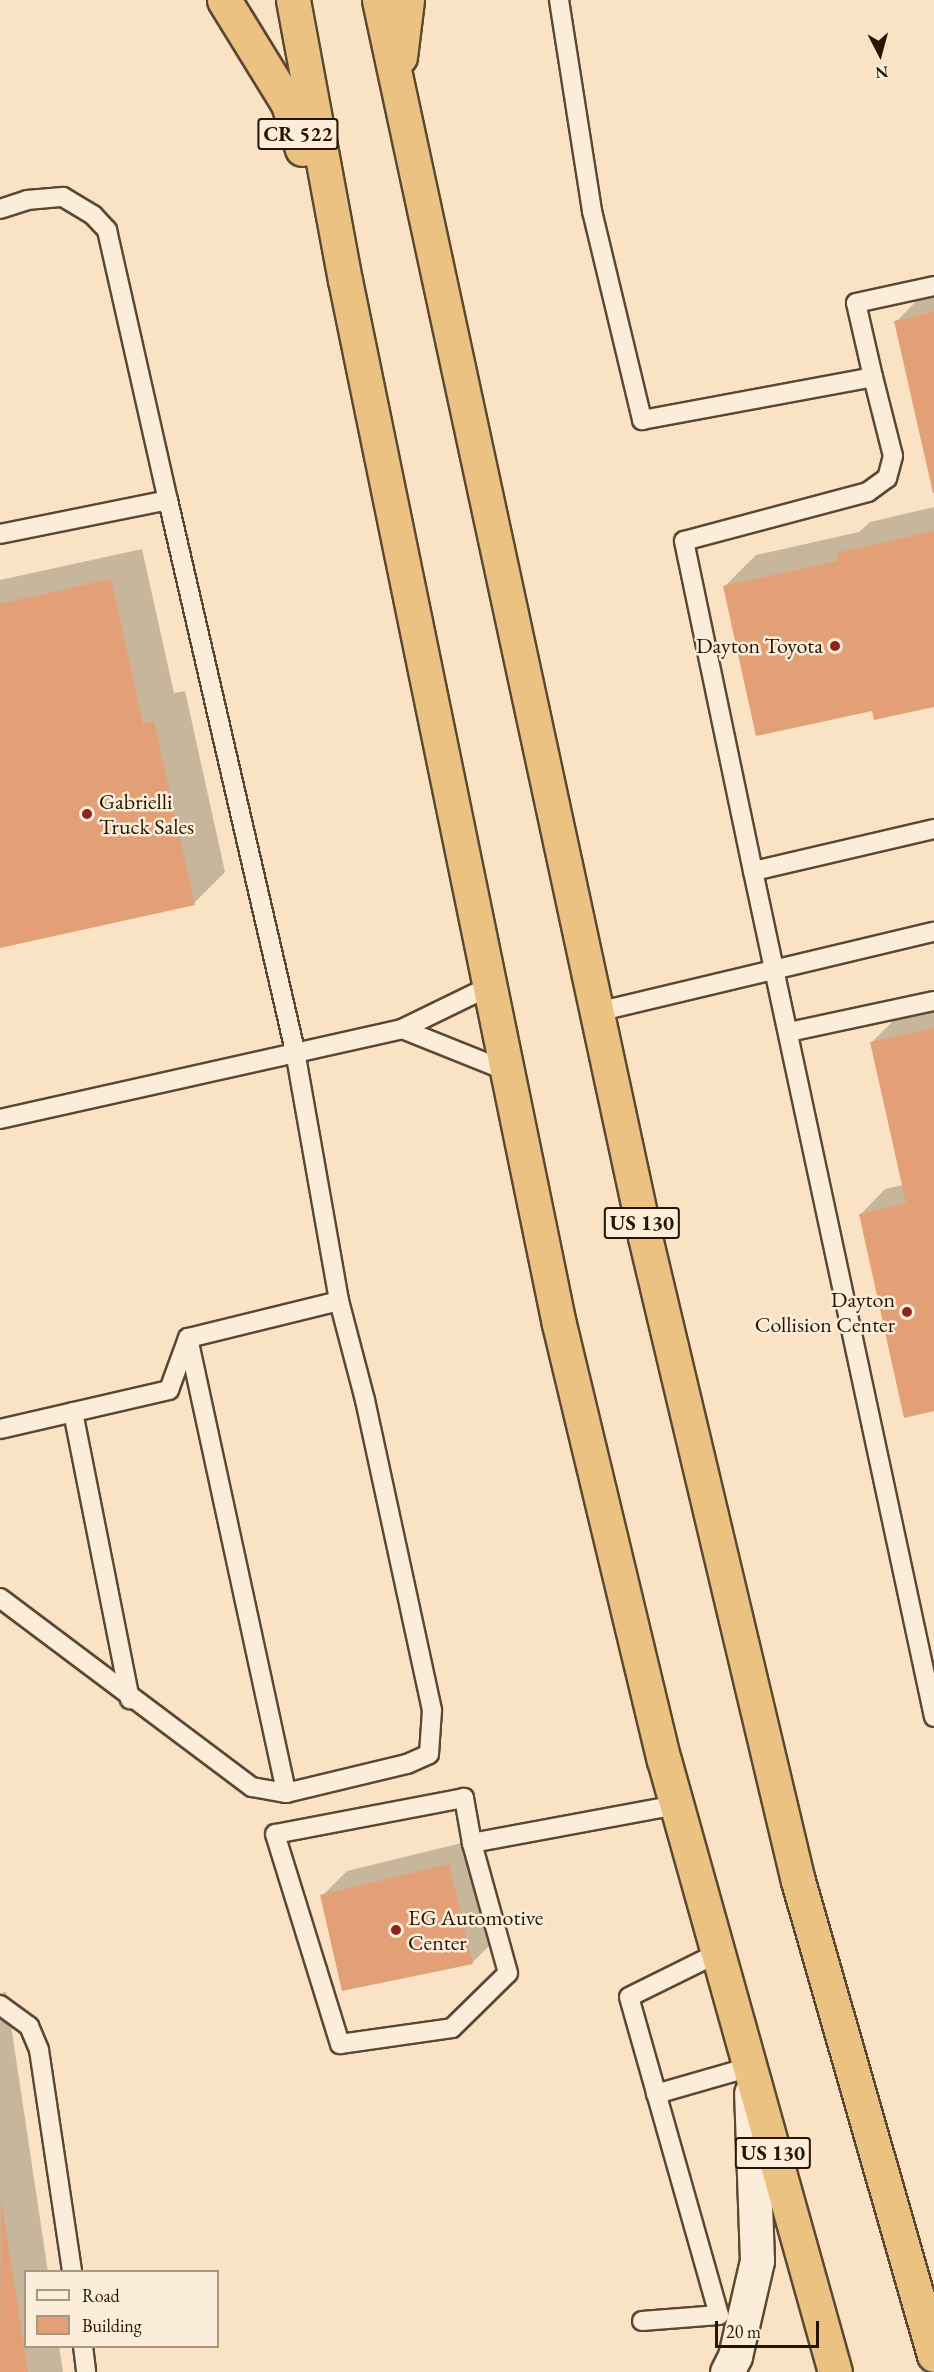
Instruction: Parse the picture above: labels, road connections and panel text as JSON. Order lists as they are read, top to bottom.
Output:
{
  "streets": {
    "highway": ["CR 522", "US 130"]
  },
  "crossings": [
    ["CR 522", "US 130"]
  ],
  "places": [
    "Dayton Toyota",
    "Gabrielli Truck Sales",
    "Dayton Collision Center",
    "EG Automotive Center"
  ],
  "legend": ["Road", "Building"],
  "scale_bar": "20 m",
  "north": "bottom"
}
